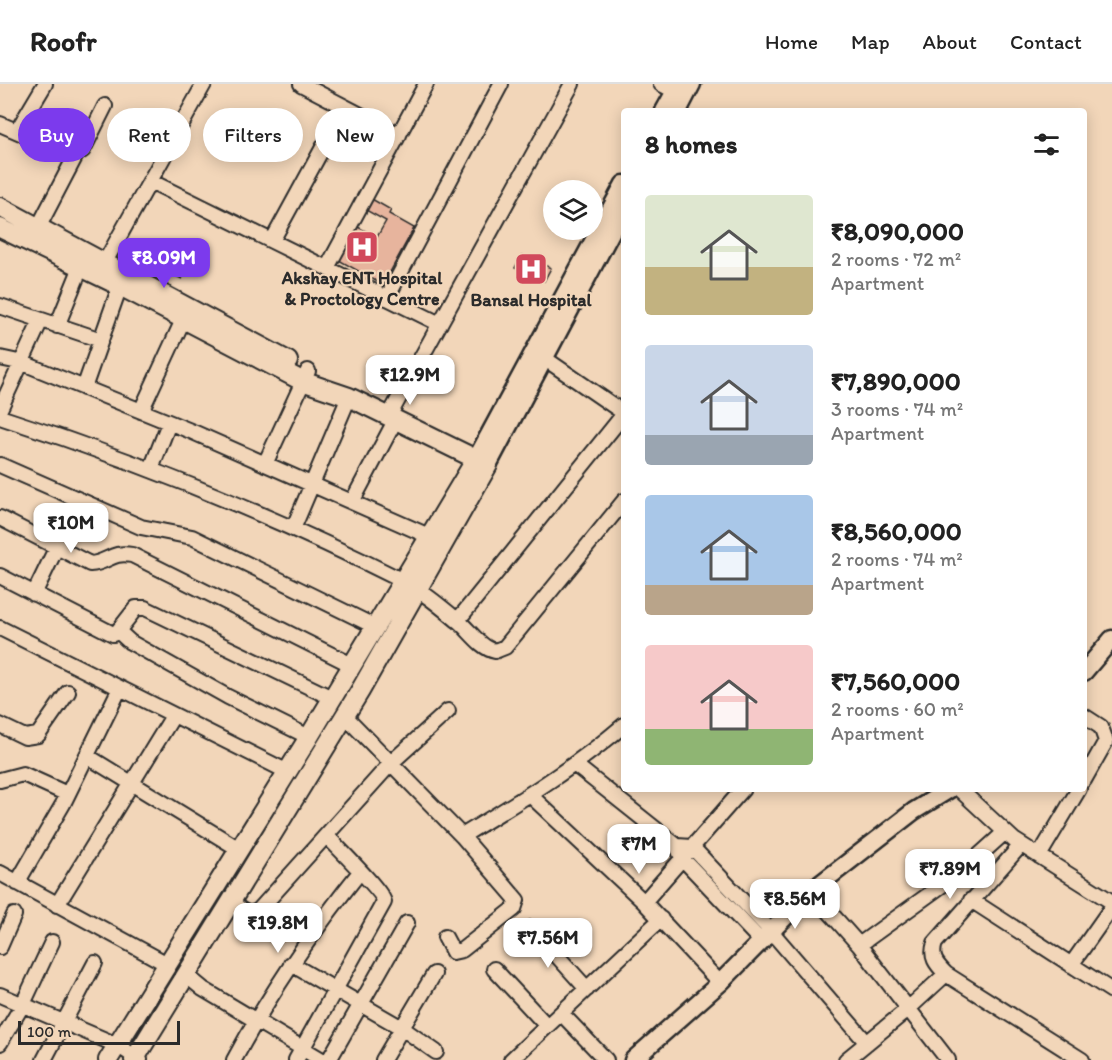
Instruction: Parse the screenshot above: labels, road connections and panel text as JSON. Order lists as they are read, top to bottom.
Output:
{
  "places": {
    "hospital": ["Akshay ENT Hospital & Proctology Centre", "Bansal Hospital"]
  },
  "scale_bar": "100 m",
  "page": {
    "header": "Roofr",
    "nav": [
      "Home",
      "Map",
      "About",
      "Contact"
    ],
    "chip": [
      "Buy",
      "Rent",
      "Filters",
      "New"
    ],
    "heading": "8 homes",
    "list": [
      {
        "name": "₹8,090,000",
        "note": "2 rooms · 72 m² · Apartment"
      },
      {
        "name": "₹7,890,000",
        "note": "3 rooms · 74 m² · Apartment"
      },
      {
        "name": "₹8,560,000",
        "note": "2 rooms · 74 m² · Apartment"
      },
      {
        "name": "₹7,560,000",
        "note": "2 rooms · 60 m² · Apartment"
      }
    ],
    "price": [
      "₹8.09M",
      "₹12.9M",
      "₹10M",
      "₹7M",
      "₹7.89M",
      "₹8.56M",
      "₹19.8M",
      "₹7.56M"
    ],
    "scale": "100 m"
  }
}
